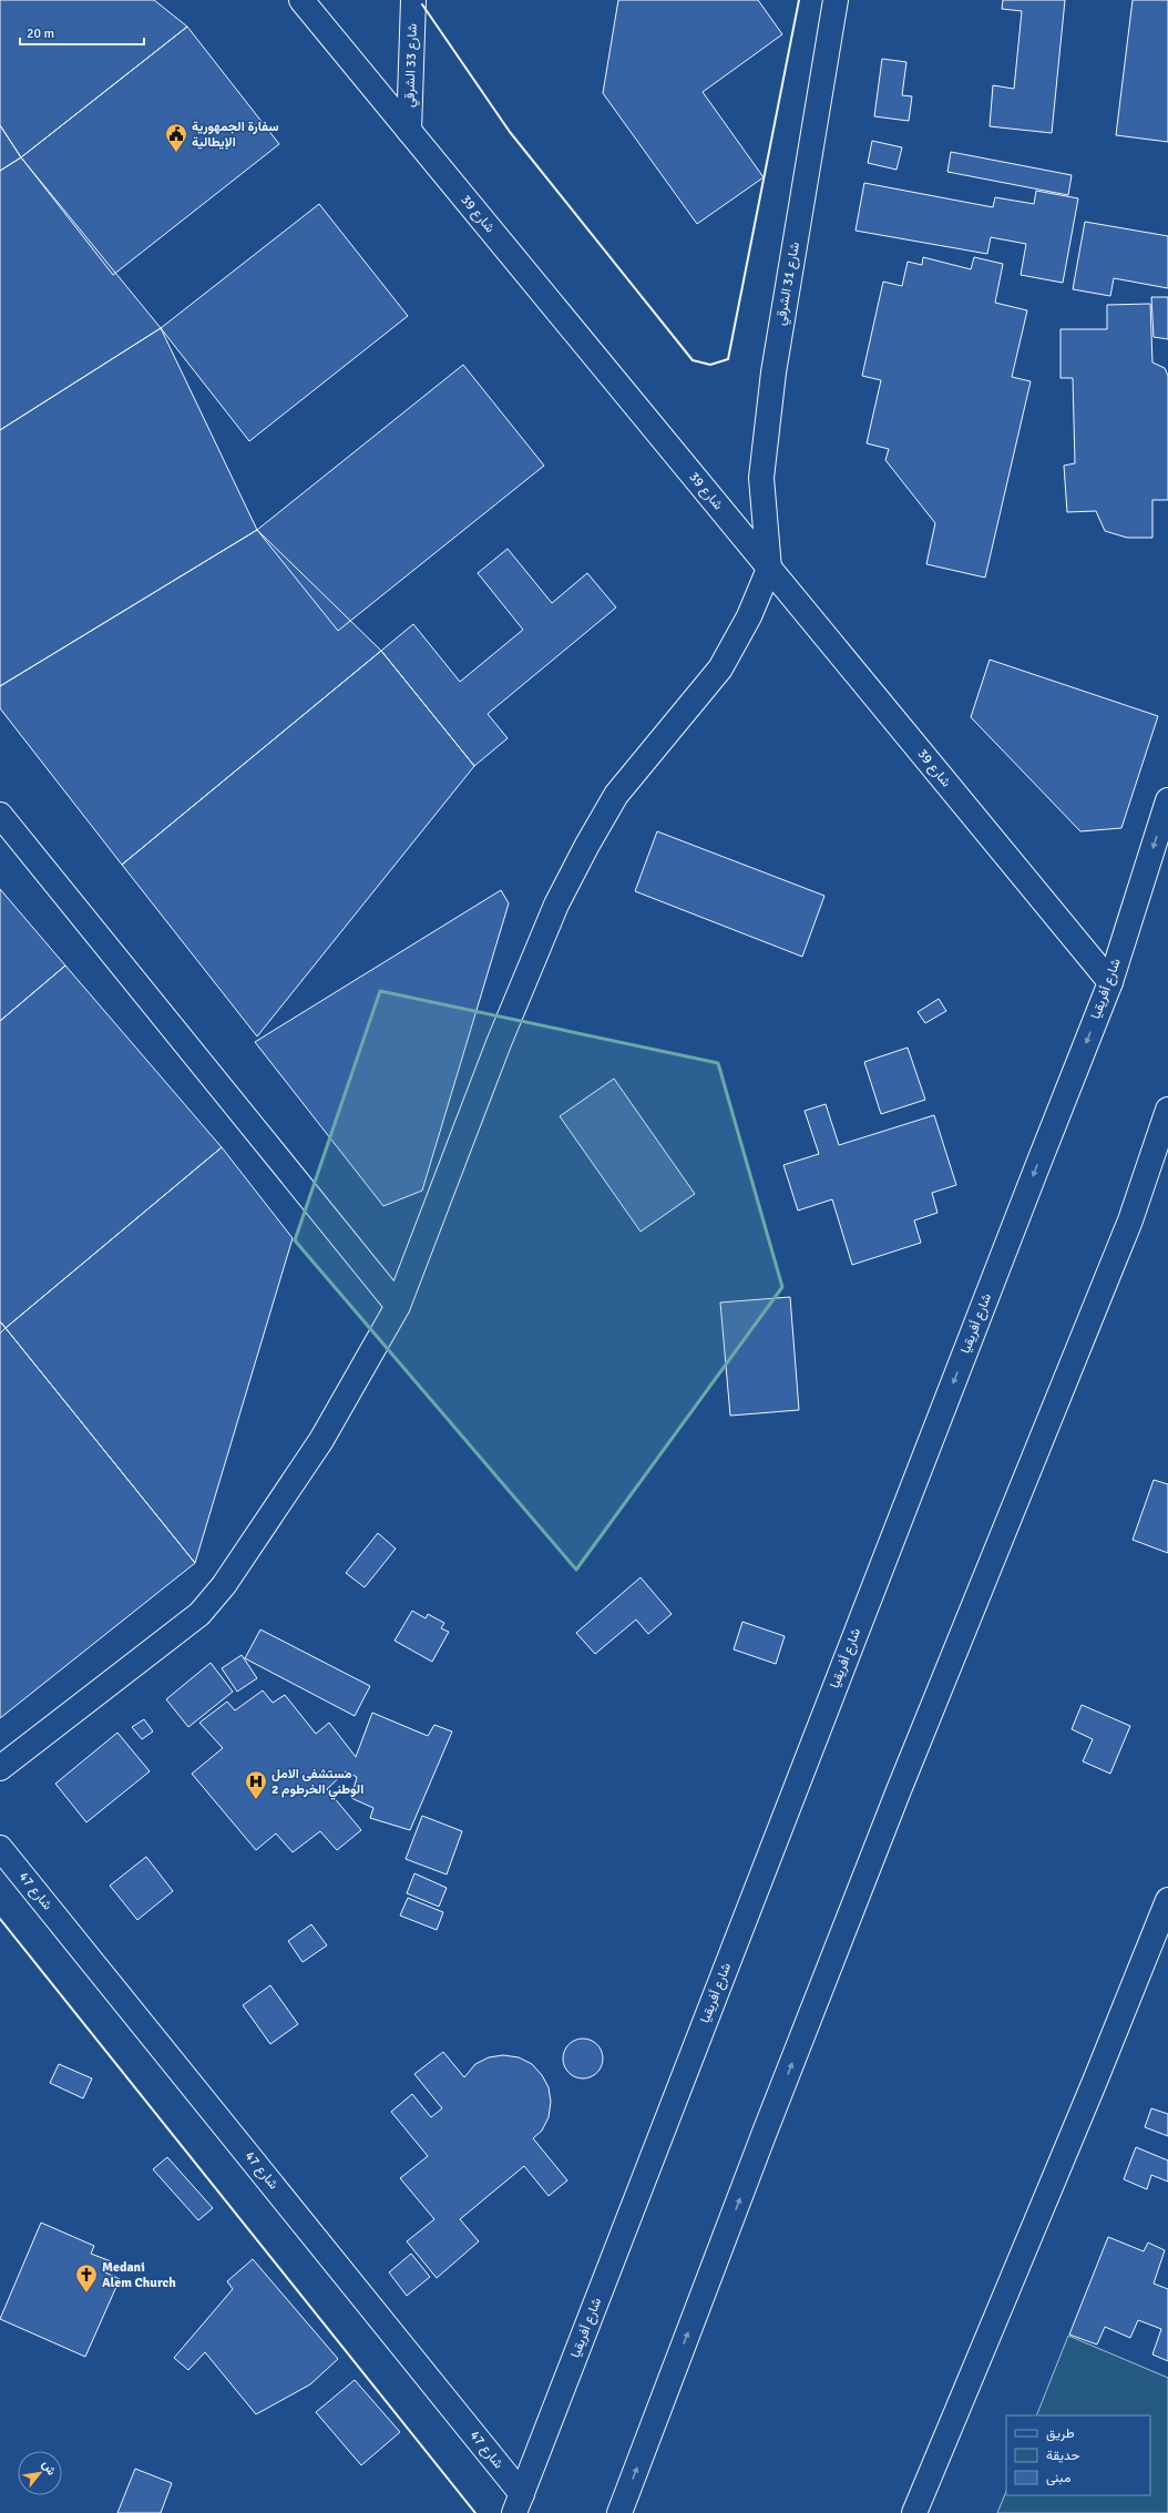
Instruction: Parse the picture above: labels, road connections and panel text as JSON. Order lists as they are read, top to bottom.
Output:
{
  "streets": {
    "main road": [
      "شارع 33 الشرقي",
      "شارع 39",
      "شارع 31 الشرقي",
      "شارع أفريقيا",
      "شارع 47"
    ]
  },
  "crossings": [
    ["شارع 33 الشرقي", "شارع 39"],
    ["شارع 39", "شارع 31 الشرقي"],
    ["شارع 39", "شارع أفريقيا"],
    ["شارع أفريقيا", "شارع 47"]
  ],
  "places": {
    "public building": ["سفارة الجمهورية الإيطالية"],
    "hospital": ["مستشفى الامل الوطني الخرطوم 2"],
    "church": ["Medani Alem Church"]
  },
  "legend": ["طريق", "حديقة", "مبنى"],
  "scale_bar": "20 m",
  "north": "top right"
}
